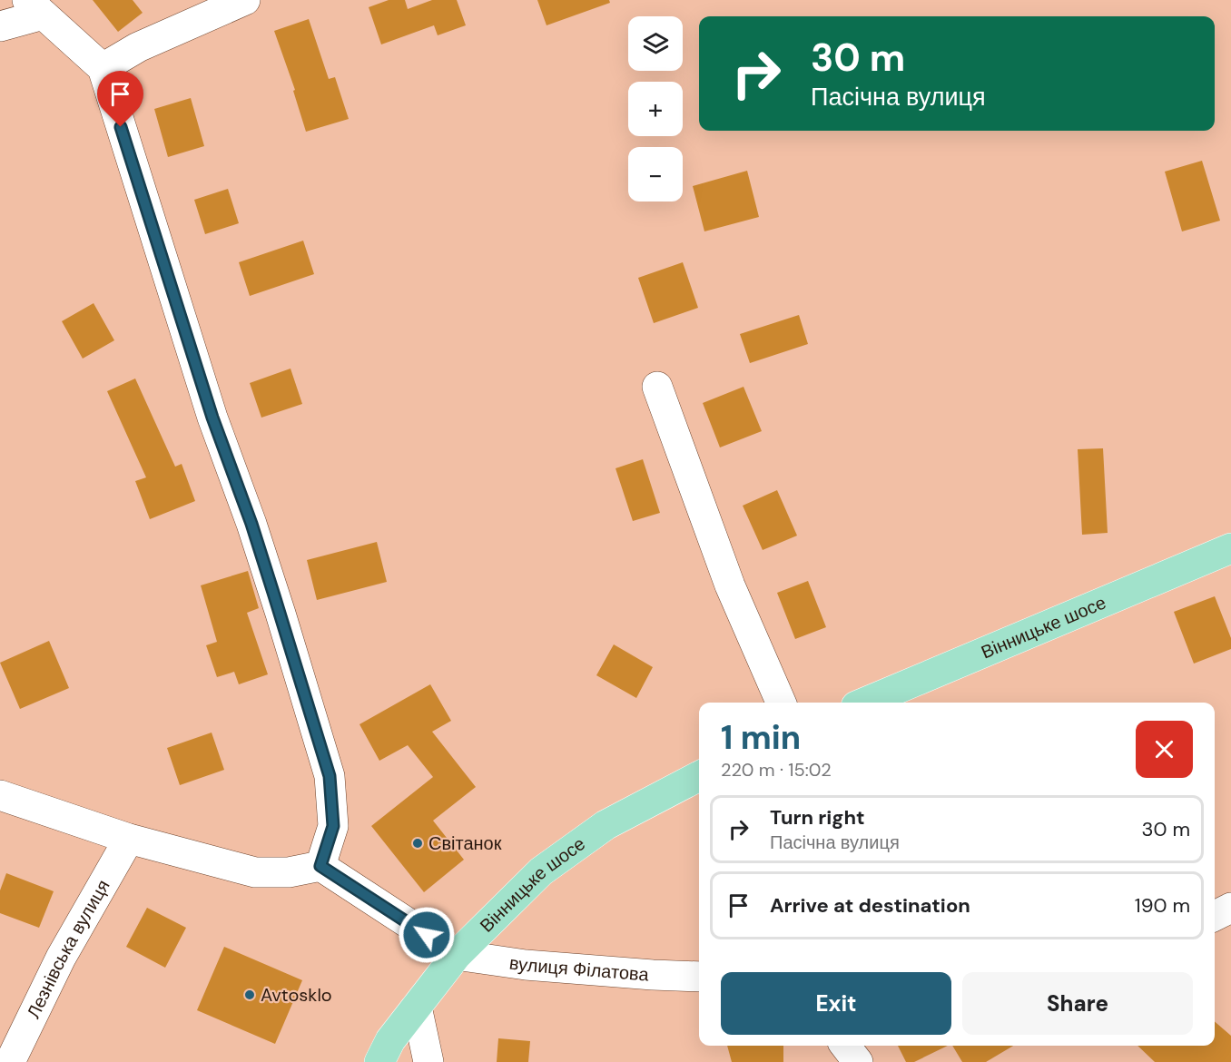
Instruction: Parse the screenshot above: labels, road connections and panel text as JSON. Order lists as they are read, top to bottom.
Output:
{
  "streets": {
    "main road": ["Вінницьке шосе"],
    "street": ["Лезнівська вулиця", "вулиця Філатова"]
  },
  "crossings": [
    ["Вінницьке шосе", "вулиця Філатова"]
  ],
  "places": ["Світанок", "Avtosklo"],
  "page": {
    "map_buttons": ["+", "−"],
    "turn": ["30 m", "Пасічна вулиця"],
    "heading": ["1 min", "220 m · 15:02"],
    "list": [
      {
        "name": "Turn right",
        "note": "Пасічна вулиця",
        "value": "30 m"
      },
      {
        "name": "Arrive at destination",
        "value": "190 m"
      }
    ],
    "buttons": ["Exit", "Share"]
  }
}
